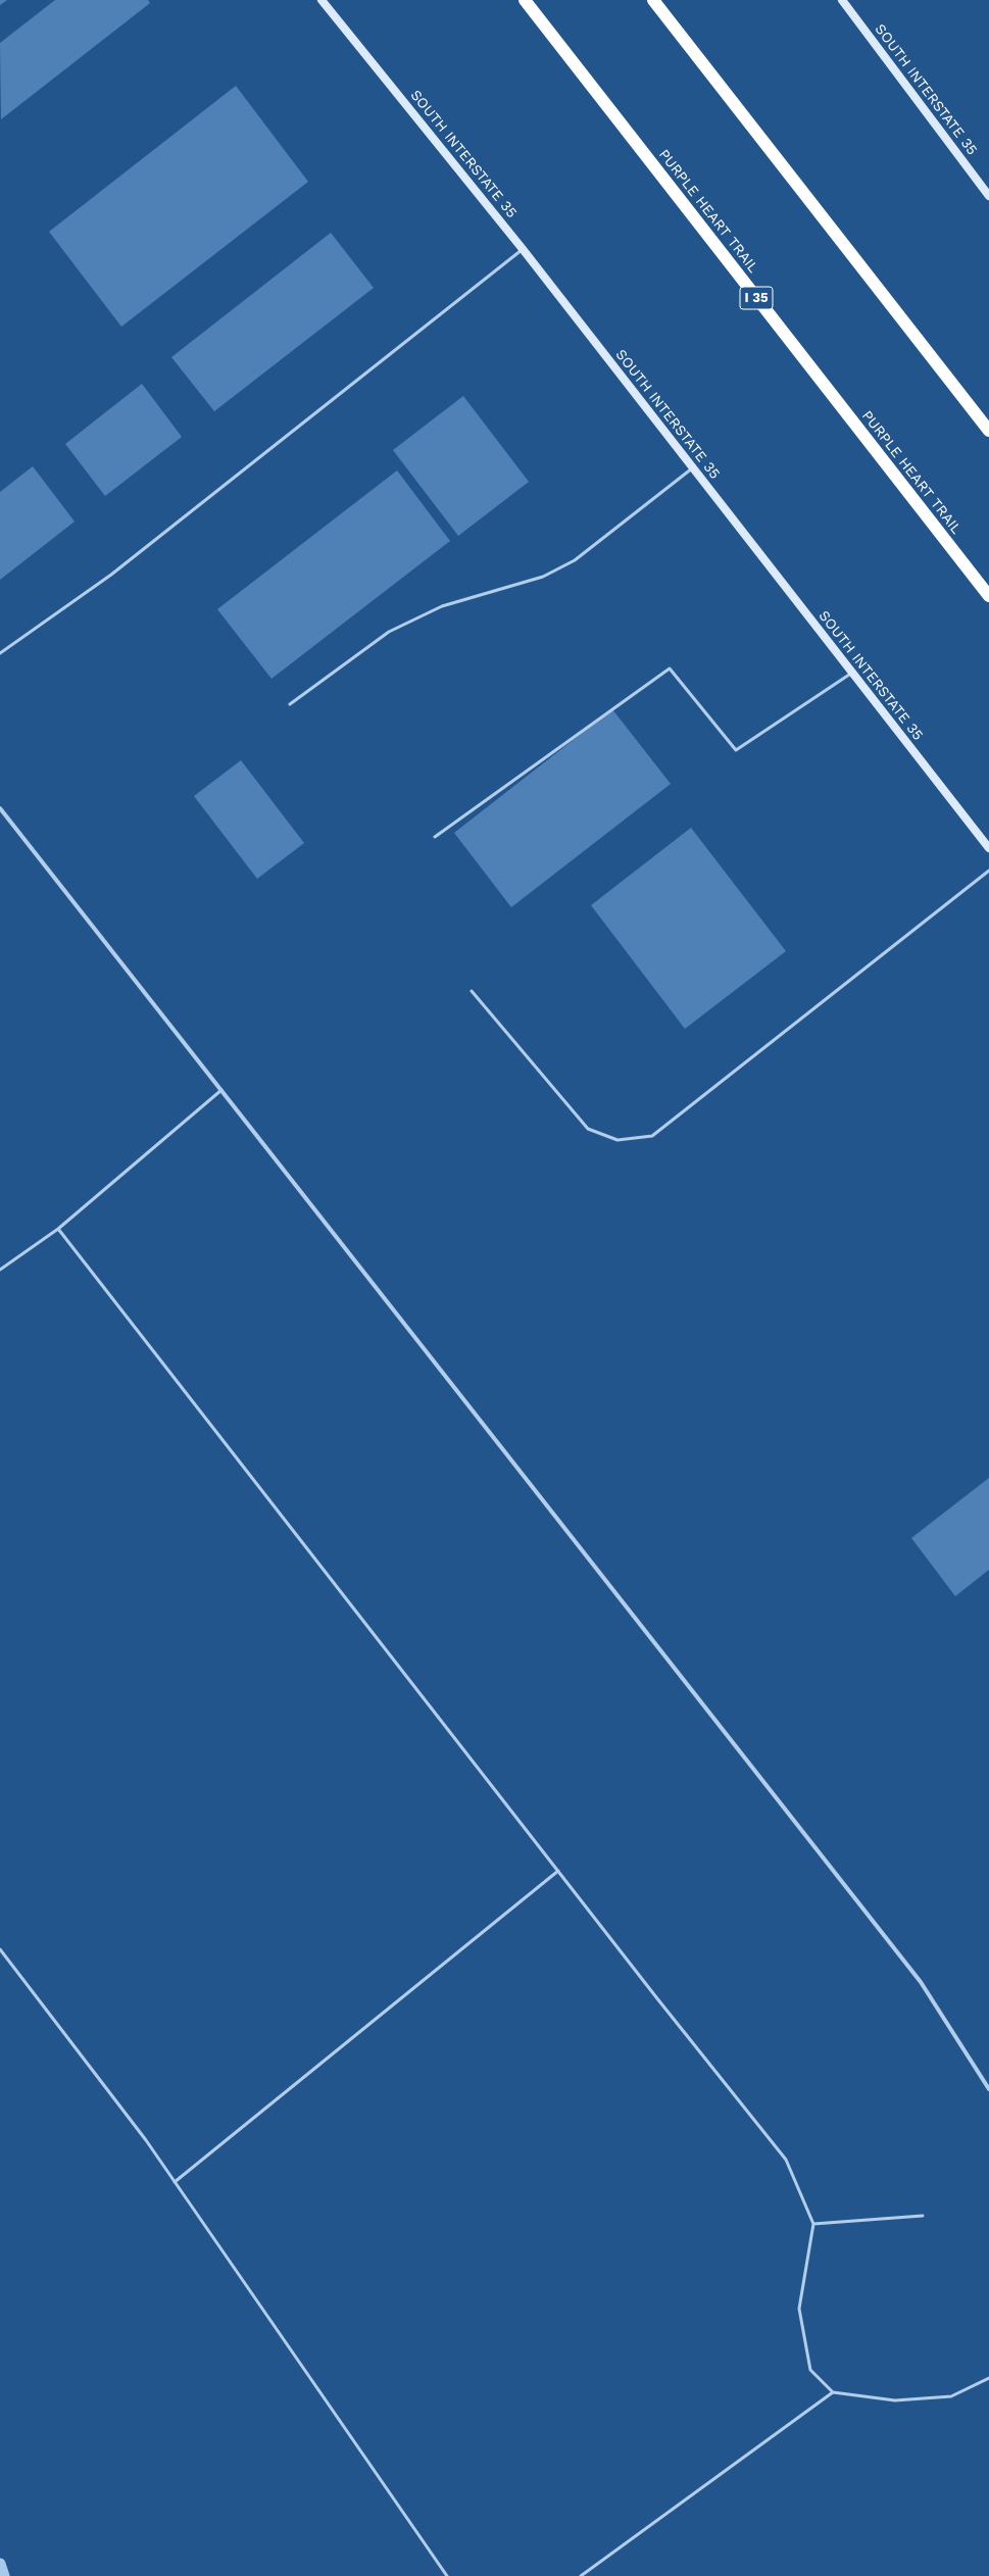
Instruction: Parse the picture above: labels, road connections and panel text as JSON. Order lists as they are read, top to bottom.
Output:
{
  "streets": {
    "highway": ["PURPLE HEART TRAIL", "I 35"],
    "main road": ["SOUTH INTERSTATE 35"]
  }
}
